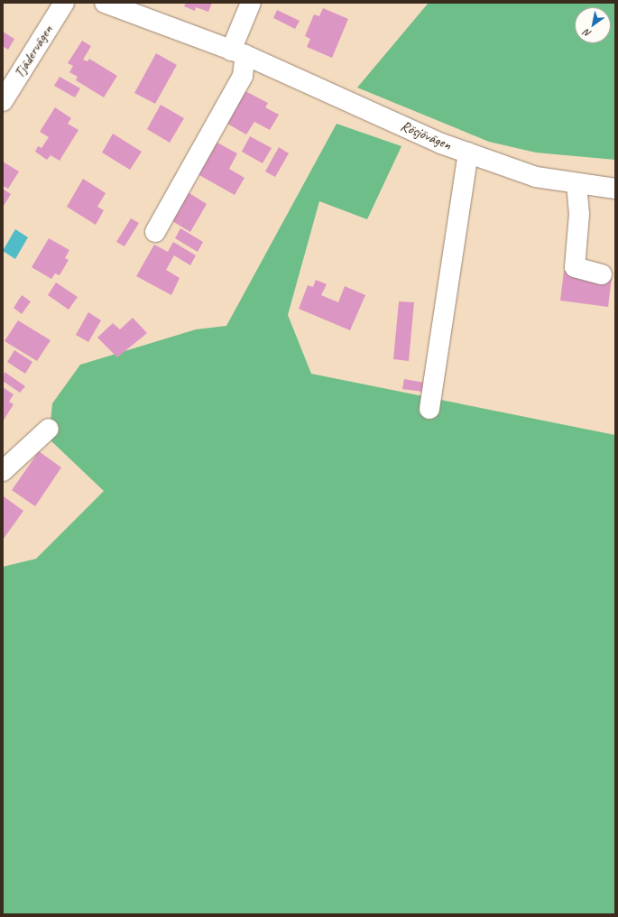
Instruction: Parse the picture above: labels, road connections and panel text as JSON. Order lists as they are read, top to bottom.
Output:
{
  "streets": {
    "street": ["Tjädervägen", "Rösjövägen"]
  },
  "north": "bottom left"
}
